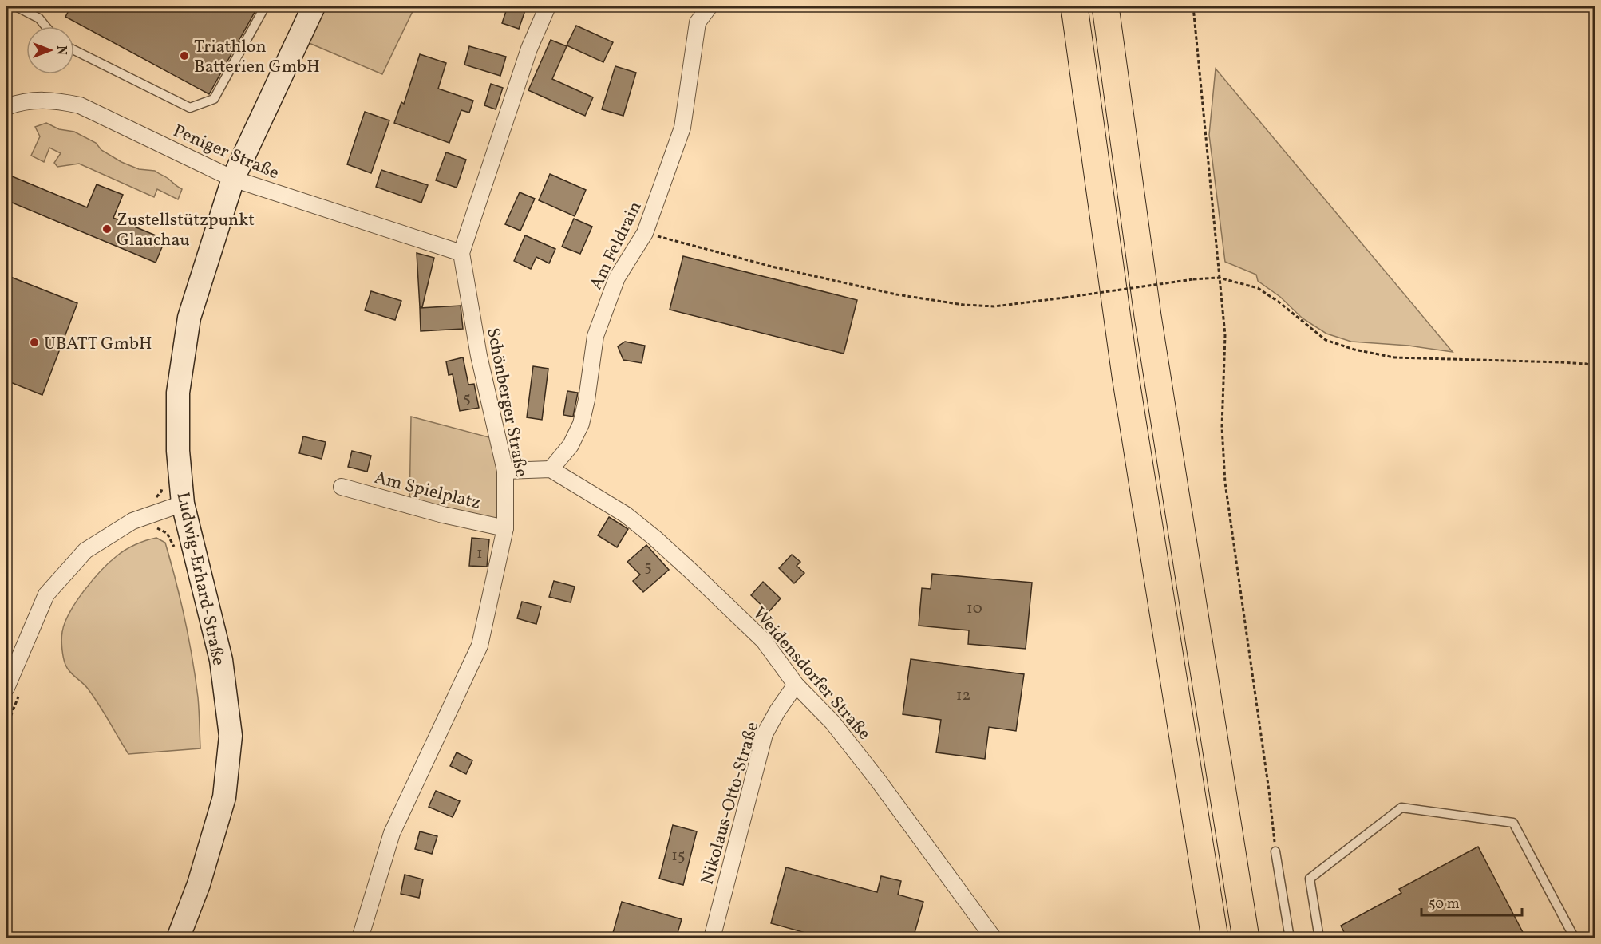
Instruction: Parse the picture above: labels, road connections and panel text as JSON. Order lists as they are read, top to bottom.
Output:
{
  "streets": {
    "street": [
      "Peniger Straße",
      "Am Feldrain",
      "Schönberger Straße",
      "Am Spielplatz",
      "Ludwig-Erhard-Straße",
      "Weidensdorfer Straße",
      "Nikolaus-Otto-Straße"
    ]
  },
  "crossings": [
    ["Peniger Straße", "Schönberger Straße"],
    ["Peniger Straße", "Ludwig-Erhard-Straße"],
    ["Am Feldrain", "Weidensdorfer Straße"],
    ["Schönberger Straße", "Am Spielplatz"],
    ["Weidensdorfer Straße", "Nikolaus-Otto-Straße"]
  ],
  "places": ["Triathlon Batterien GmbH", "Zustellstützpunkt Glauchau", "UBATT GmbH"],
  "house_numbers": [
    "5",
    "1",
    "5",
    "10",
    "12",
    "15"
  ],
  "scale_bar": "50 m",
  "north": "right"
}
